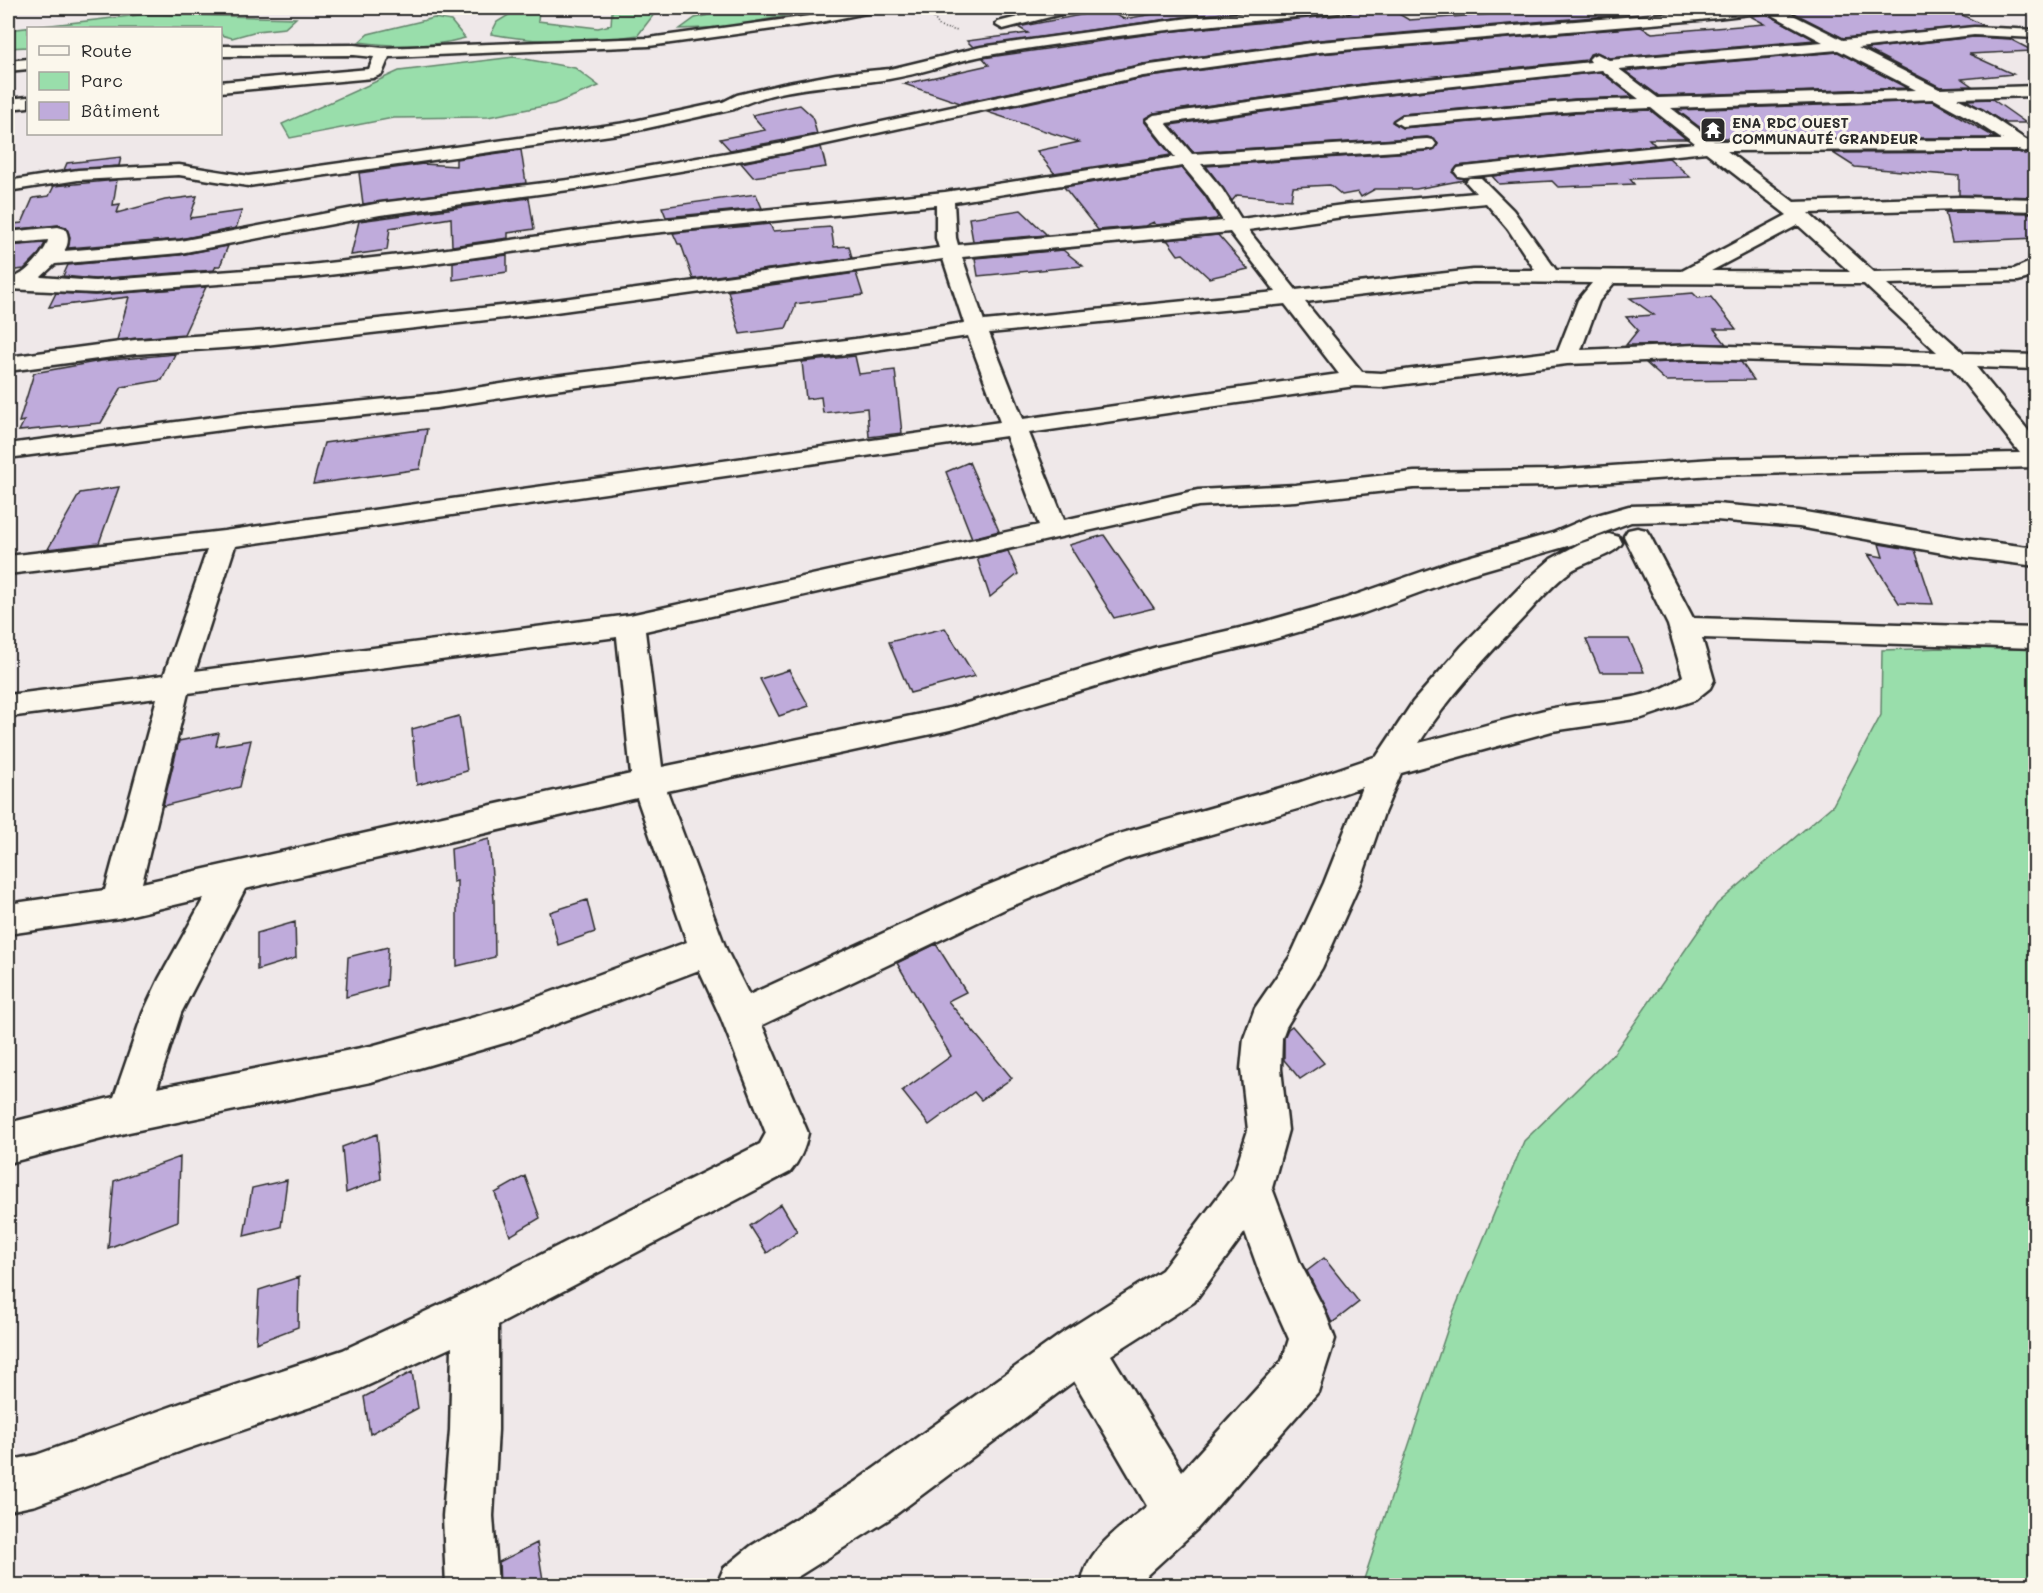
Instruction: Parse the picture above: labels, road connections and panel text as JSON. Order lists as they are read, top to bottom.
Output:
{
  "places": {
    "temple": ["ENA RDC OUEST COMMUNAUTÉ GRANDEUR"]
  },
  "legend": ["Route", "Parc", "Bâtiment"]
}
